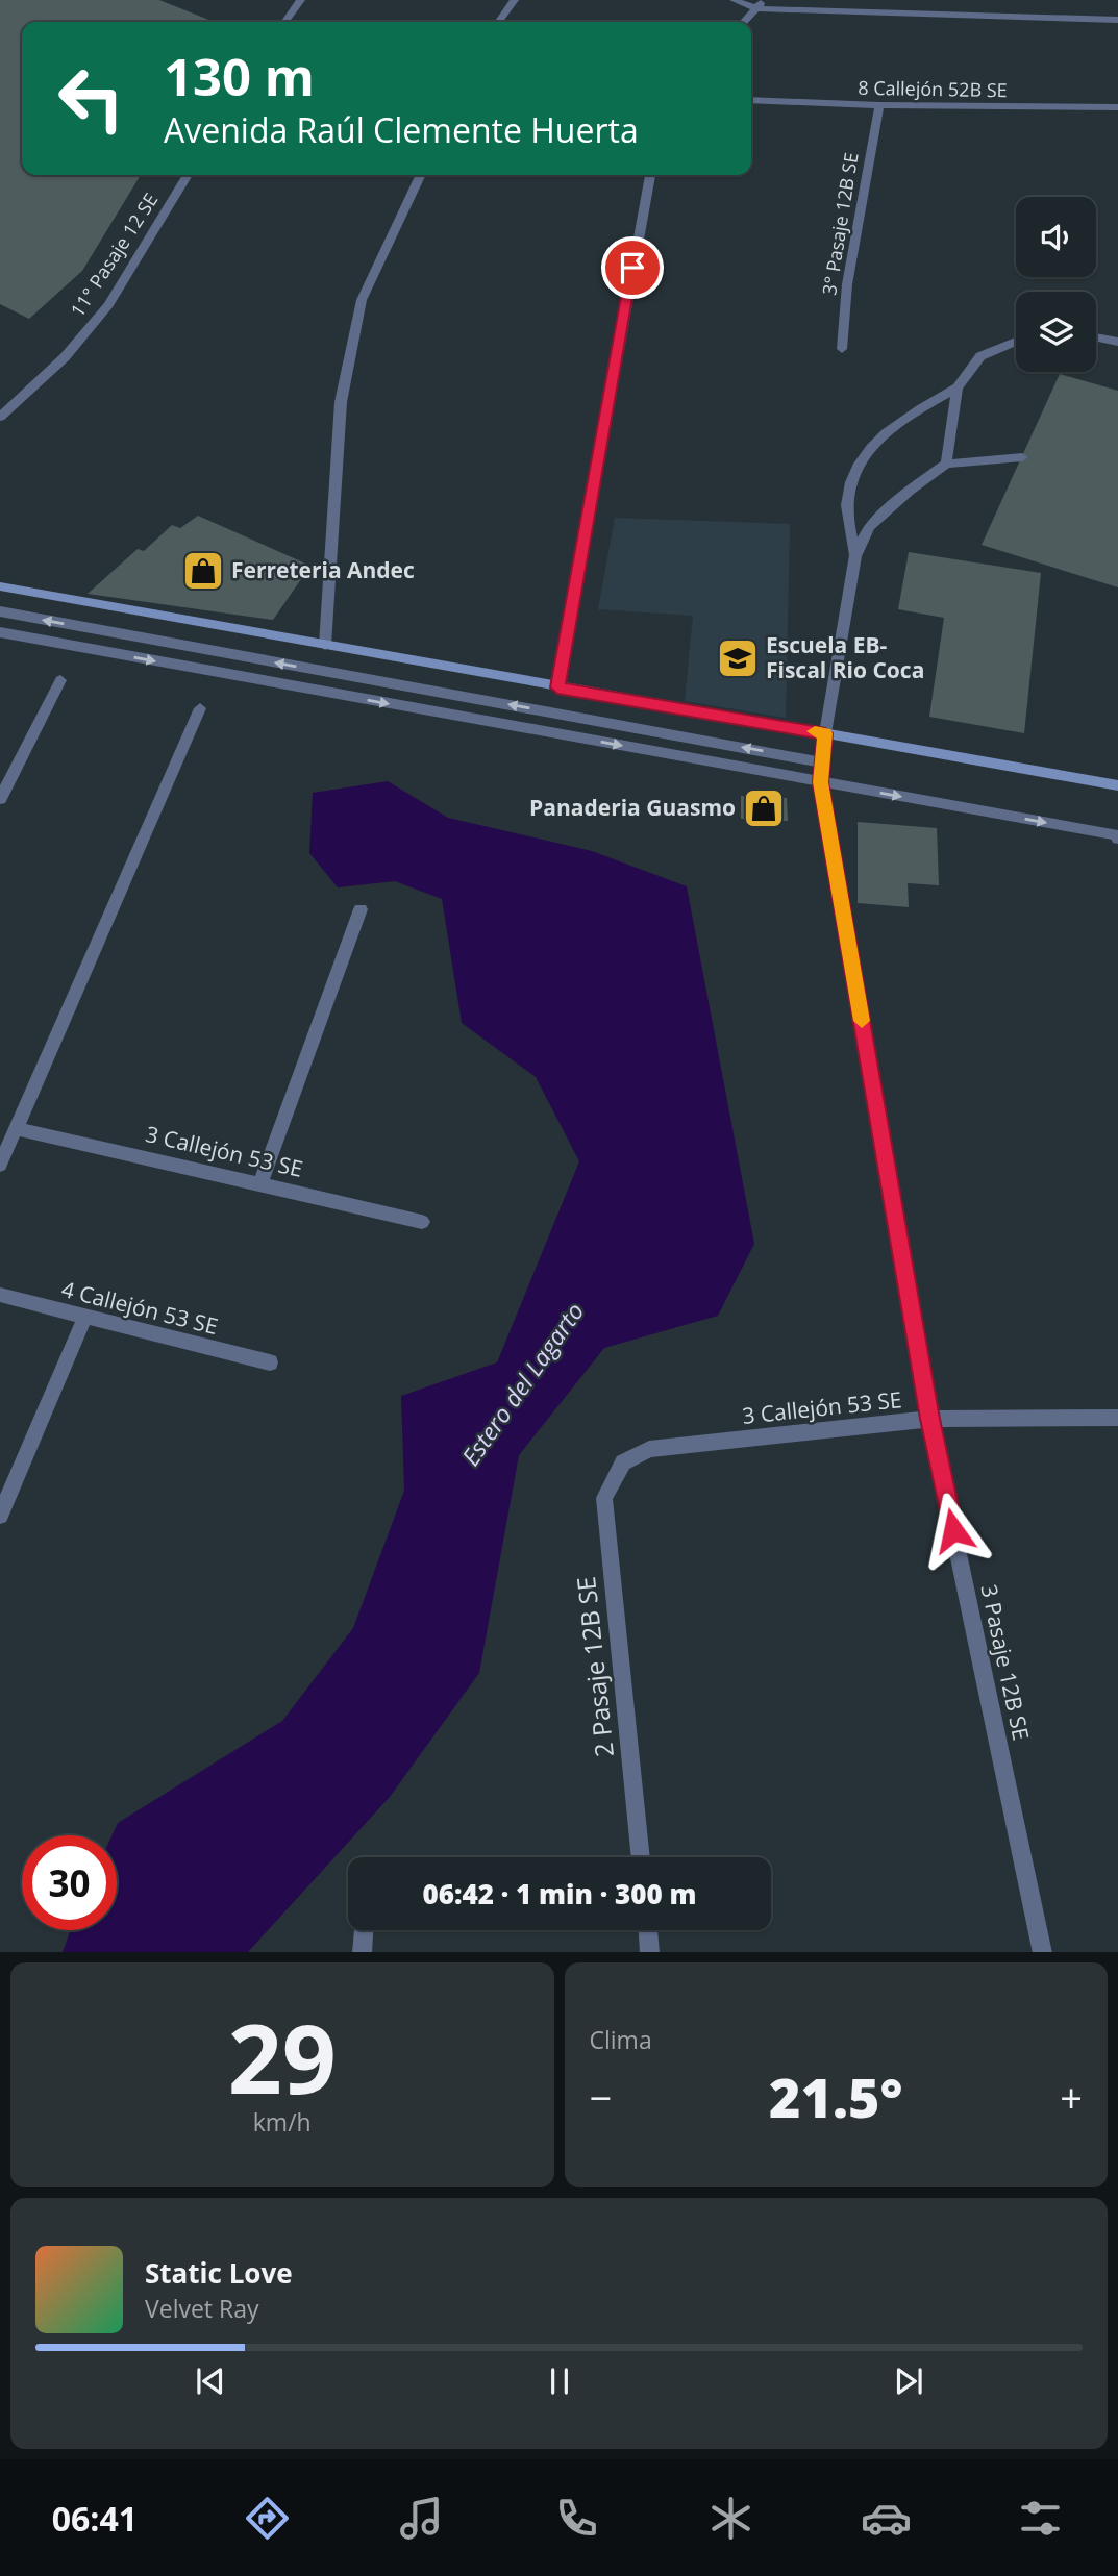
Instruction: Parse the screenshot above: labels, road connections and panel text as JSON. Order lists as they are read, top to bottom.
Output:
{
  "streets": {
    "street": [
      "8 Callejón 52B SE",
      "3° Pasaje 12B SE",
      "11° Pasaje 12 SE",
      "3 Callejón 53 SE",
      "4 Callejón 53 SE",
      "3 Pasaje 12B SE",
      "2 Pasaje 12B SE"
    ]
  },
  "crossings": [
    ["8 Callejón 52B SE", "3° Pasaje 12B SE"],
    ["3 Callejón 53 SE", "3 Pasaje 12B SE"],
    ["3 Callejón 53 SE", "2 Pasaje 12B SE"]
  ],
  "water": ["Estero del Lagarto"],
  "places": {
    "shop": ["Ferreteria Andec", "Panaderia Guasmo"],
    "school or university": ["Escuela EB- Fiscal Rio Coca"]
  },
  "page": {
    "turn": ["130 m", "Avenida Raúl Clemente Huerta"],
    "limit": "30",
    "trip": "06:42 · 1 min · 300 m",
    "tile": [
      ["29", "km/h"],
      "Clima"
    ],
    "heat": ["−", "21.5°", "+"],
    "song": ["Static Love", "Velvet Ray"],
    "tabs": "06:41"
  }
}
